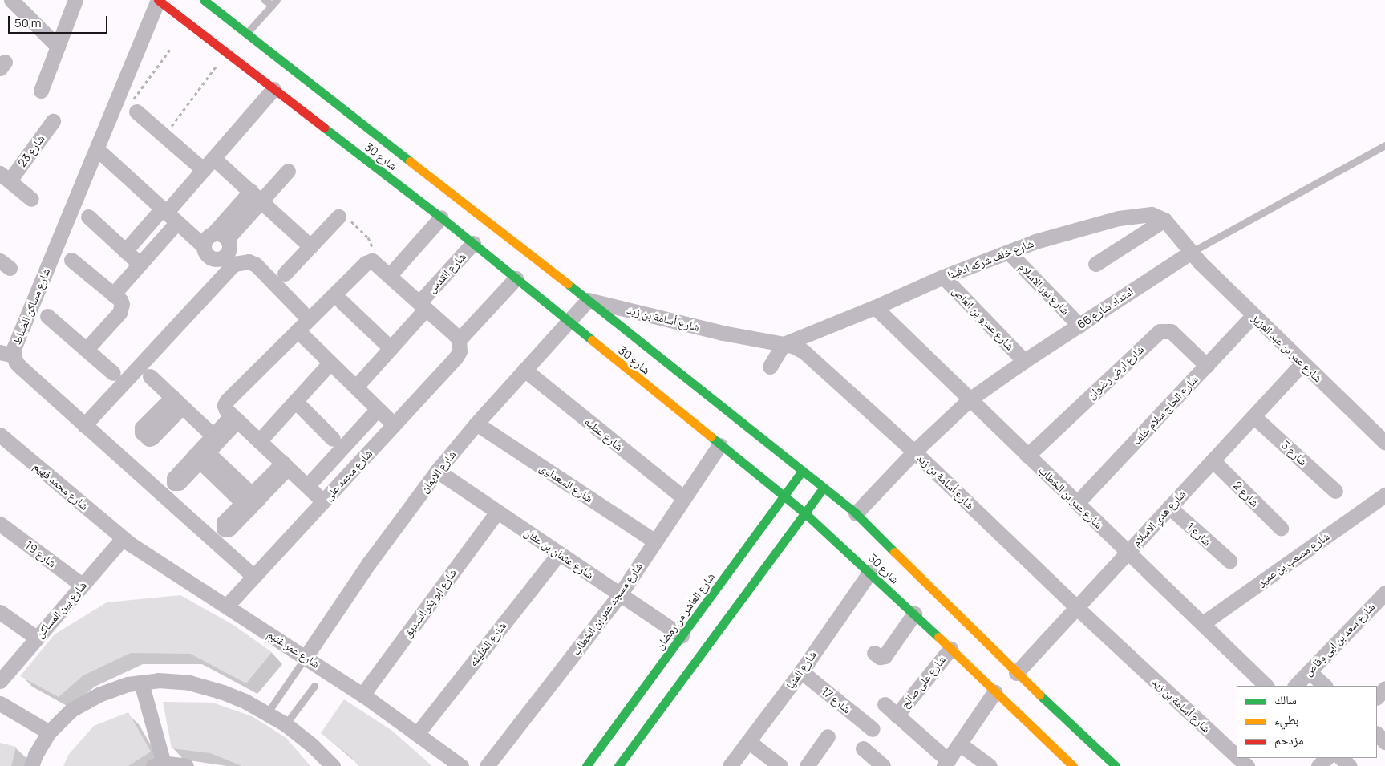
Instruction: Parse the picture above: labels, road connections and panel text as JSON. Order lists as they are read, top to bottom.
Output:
{
  "streets": {
    "street": [
      "شارع 23",
      "شارع 30",
      "شارع خلف شركه ادفينا",
      "شارع القدس",
      "شارع نور الاسلام",
      "شارع مساكن الضباط",
      "امتداد شارع 66",
      "شارع أسامة بن زيد",
      "شارع عمرو بن العاص",
      "شارع عمر بن عبد العزيز",
      "شارع ارض رضوان",
      "شارع الحاج سلام خلف",
      "شارع عطيه",
      "شارع 3",
      "شارع الايمان",
      "شارع محمد على",
      "شارع السعداوى",
      "شارع محمد فهيم",
      "شارع 2",
      "شارع عمر بن الخطاب",
      "شارع هدي الاسلام",
      "شارع 1",
      "شارع عثمان بن عفان",
      "شارع 19",
      "شارع مصعب بن عمير",
      "شارع ابو بكر الصديق",
      "شارع مسجد عمر بن الخطاب",
      "شارع بين المساكن",
      "شارع العاشر من رمضان",
      "شارع سعد بن ابى وقاص",
      "شارع الخليفه",
      "شارع عمر غنيم",
      "شارع المنيا",
      "شارع على صالح",
      "شارع 17"
    ]
  },
  "crossings": [
    ["شارع 30", "شارع القدس"],
    ["شارع 30", "شارع مساكن الضباط"],
    ["شارع 30", "امتداد شارع 66"],
    ["شارع 30", "شارع أسامة بن زيد"],
    ["شارع 30", "شارع الايمان"],
    ["شارع 30", "شارع هدي الاسلام"],
    ["شارع 30", "شارع مسجد عمر بن الخطاب"],
    ["شارع 30", "شارع العاشر من رمضان"],
    ["شارع 30", "شارع المنيا"],
    ["شارع 30", "شارع على صالح"],
    ["شارع خلف شركه ادفينا", "شارع نور الاسلام"],
    ["شارع خلف شركه ادفينا", "شارع أسامة بن زيد"],
    ["شارع خلف شركه ادفينا", "شارع عمرو بن العاص"],
    ["شارع خلف شركه ادفينا", "شارع عمر بن الخطاب"],
    ["شارع نور الاسلام", "امتداد شارع 66"],
    ["شارع مساكن الضباط", "شارع محمد على"],
    ["امتداد شارع 66", "شارع أسامة بن زيد"],
    ["امتداد شارع 66", "شارع عمرو بن العاص"],
    ["امتداد شارع 66", "شارع عمر بن عبد العزيز"],
    ["امتداد شارع 66", "شارع عمر بن الخطاب"],
    ["شارع أسامة بن زيد", "شارع الايمان"],
    ["شارع أسامة بن زيد", "شارع هدي الاسلام"],
    ["شارع عمر بن عبد العزيز", "شارع الحاج سلام خلف"],
    ["شارع عمر بن عبد العزيز", "شارع هدي الاسلام"],
    ["شارع ارض رضوان", "شارع الحاج سلام خلف"],
    ["شارع ارض رضوان", "شارع عمر بن الخطاب"],
    ["شارع الحاج سلام خلف", "شارع عمر بن الخطاب"],
    ["شارع عطيه", "شارع الايمان"],
    ["شارع عطيه", "شارع مسجد عمر بن الخطاب"],
    ["شارع 3", "شارع هدي الاسلام"],
    ["شارع الايمان", "شارع السعداوى"],
    ["شارع الايمان", "شارع عثمان بن عفان"],
    ["شارع الايمان", "شارع عمر غنيم"],
    ["شارع محمد على", "شارع عمر غنيم"],
    ["شارع السعداوى", "شارع مسجد عمر بن الخطاب"],
    ["شارع محمد فهيم", "شارع بين المساكن"],
    ["شارع محمد فهيم", "شارع عمر غنيم"],
    ["شارع 2", "شارع هدي الاسلام"],
    ["شارع عمر بن الخطاب", "شارع هدي الاسلام"],
    ["شارع عمر بن الخطاب", "شارع مصعب بن عمير"],
    ["شارع هدي الاسلام", "شارع 1"],
    ["شارع عثمان بن عفان", "شارع ابو بكر الصديق"],
    ["شارع عثمان بن عفان", "شارع مسجد عمر بن الخطاب"],
    ["شارع عثمان بن عفان", "شارع العاشر من رمضان"],
    ["شارع عثمان بن عفان", "شارع الخليفه"],
    ["شارع 19", "شارع بين المساكن"],
    ["شارع ابو بكر الصديق", "شارع عمر غنيم"],
    ["شارع بين المساكن", "شارع عمر غنيم"],
    ["شارع الخليفه", "شارع عمر غنيم"],
    ["شارع المنيا", "شارع 17"]
  ],
  "legend": ["سالك", "بطيء", "مزدحم"],
  "scale_bar": "50 m"
}
